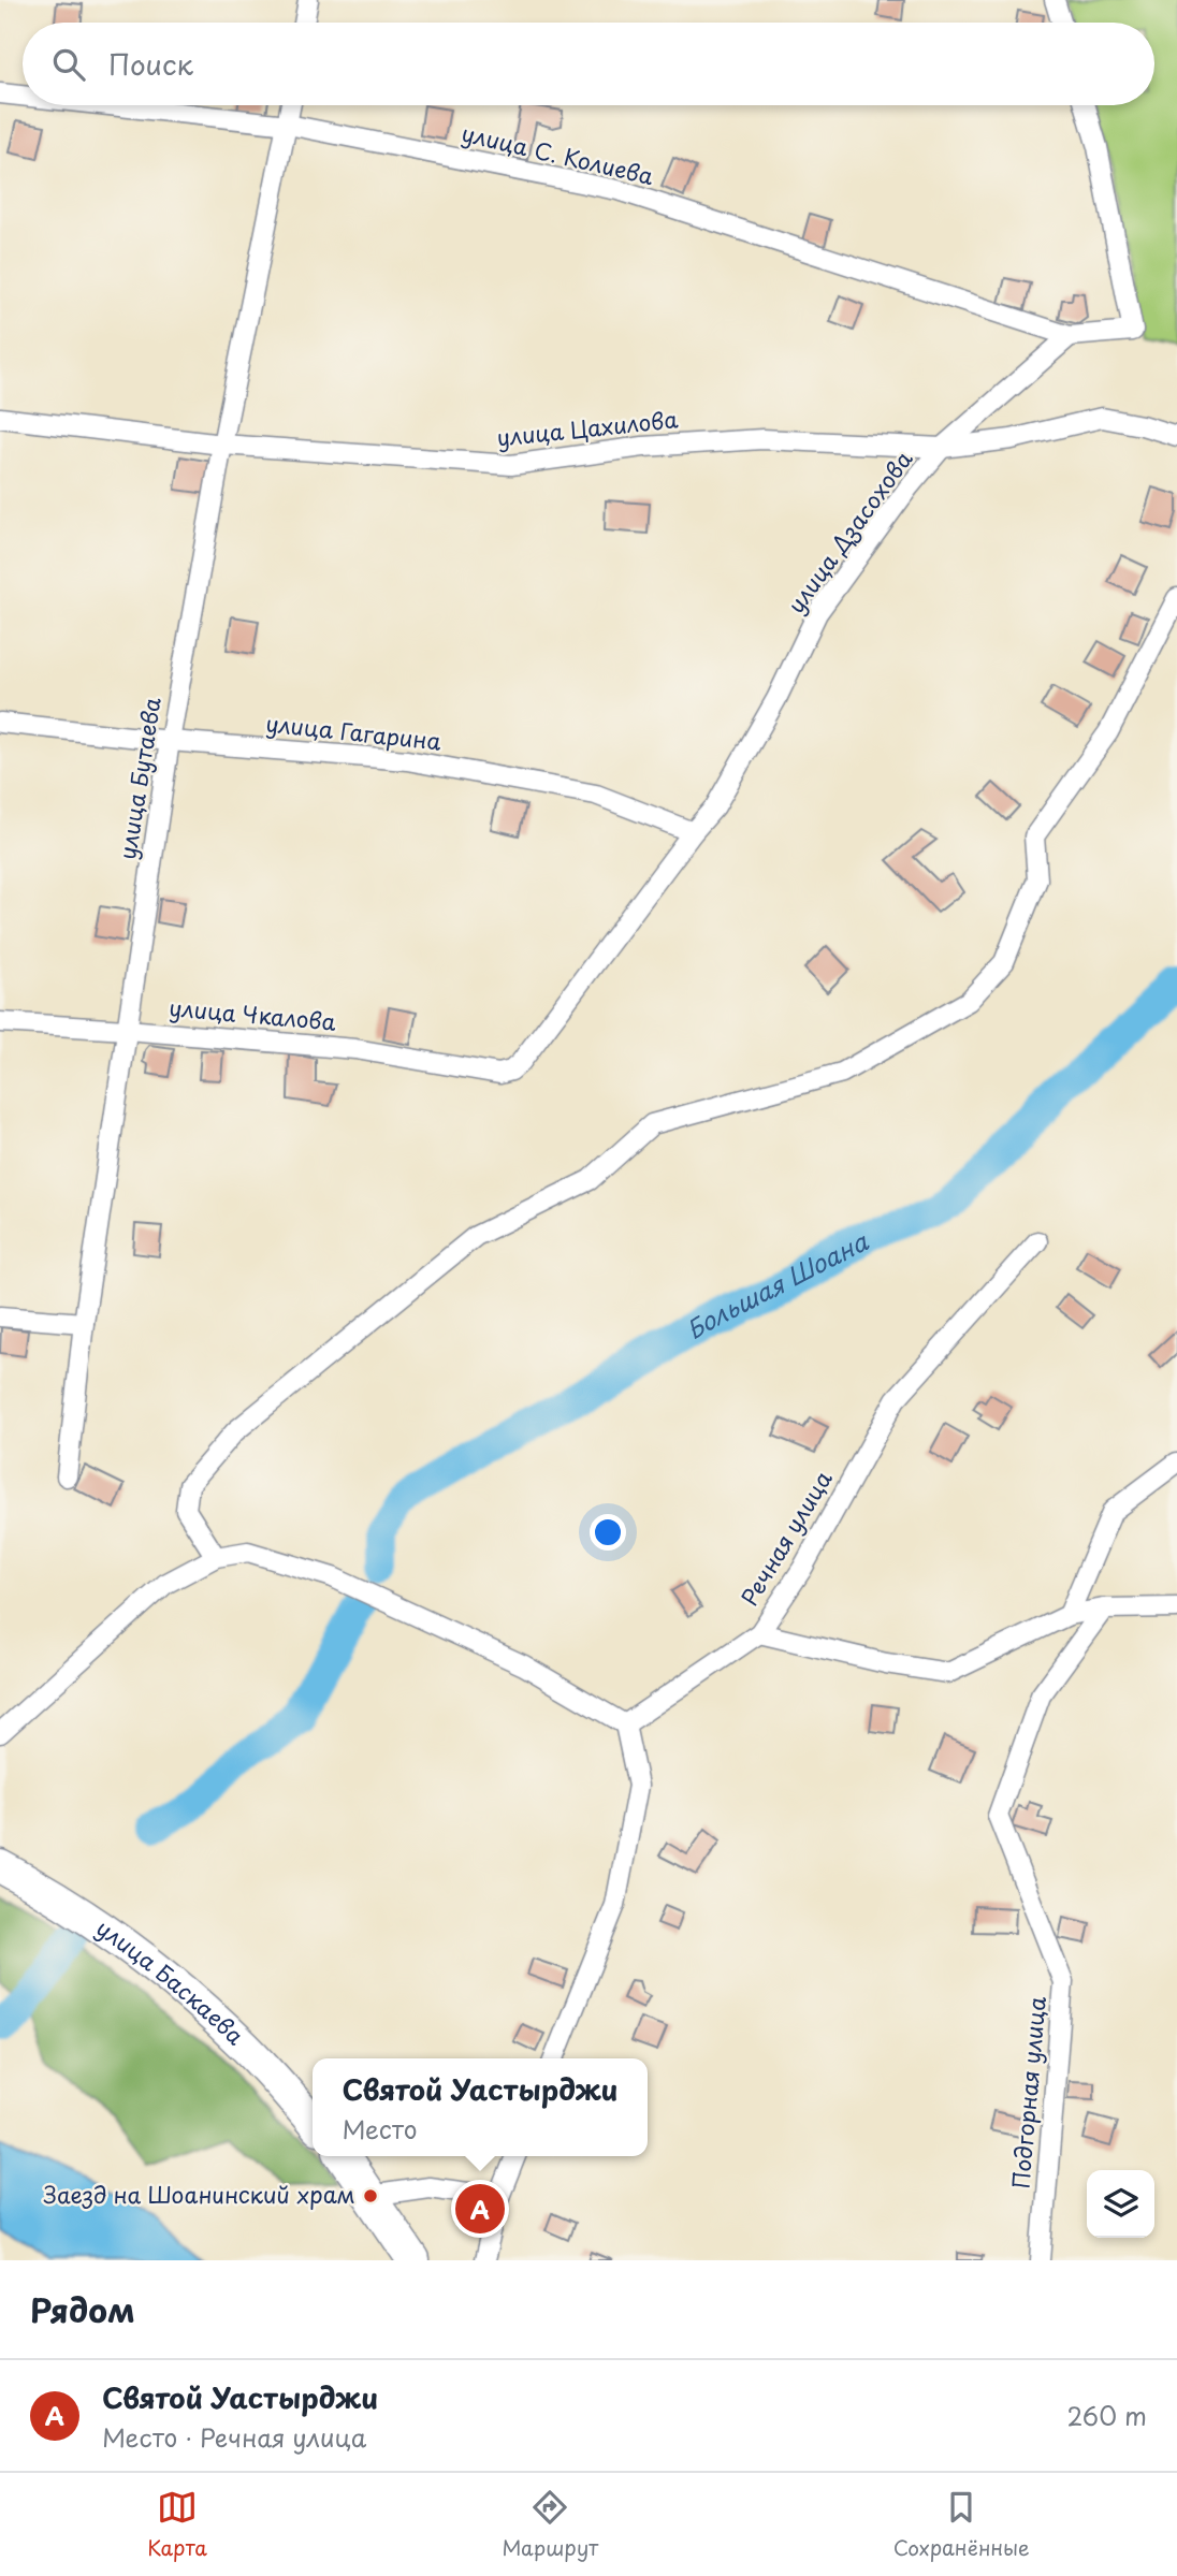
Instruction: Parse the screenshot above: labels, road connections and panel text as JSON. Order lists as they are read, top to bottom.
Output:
{
  "streets": {
    "main road": ["улица Баскаева"],
    "street": [
      "улица С. Колиева",
      "улица Цахилова",
      "улица Дзасохова",
      "улица Гагарина",
      "улица Бутаева",
      "улица Чкалова",
      "Речная улица",
      "Подгорная улица"
    ]
  },
  "crossings": [
    ["улица С. Колиева", "улица Дзасохова"],
    ["улица С. Колиева", "улица Бутаева"],
    ["улица Цахилова", "улица Дзасохова"],
    ["улица Цахилова", "улица Бутаева"],
    ["улица Дзасохова", "улица Гагарина"],
    ["улица Дзасохова", "улица Чкалова"],
    ["улица Гагарина", "улица Бутаева"],
    ["улица Бутаева", "улица Чкалова"]
  ],
  "water": ["Большая Шоана"],
  "places": ["Заезд на Шоанинский храм"],
  "page": {
    "search": "Поиск",
    "popup": ["Святой Уастырджи", "Место"],
    "pins": "A",
    "heading": "Рядом",
    "list": [
      {
        "mark": "A",
        "name": "Святой Уастырджи",
        "note": "Место · Речная улица",
        "value": "260 m"
      }
    ],
    "nav": ["Карта", "Маршрут", "Сохранённые"]
  }
}
